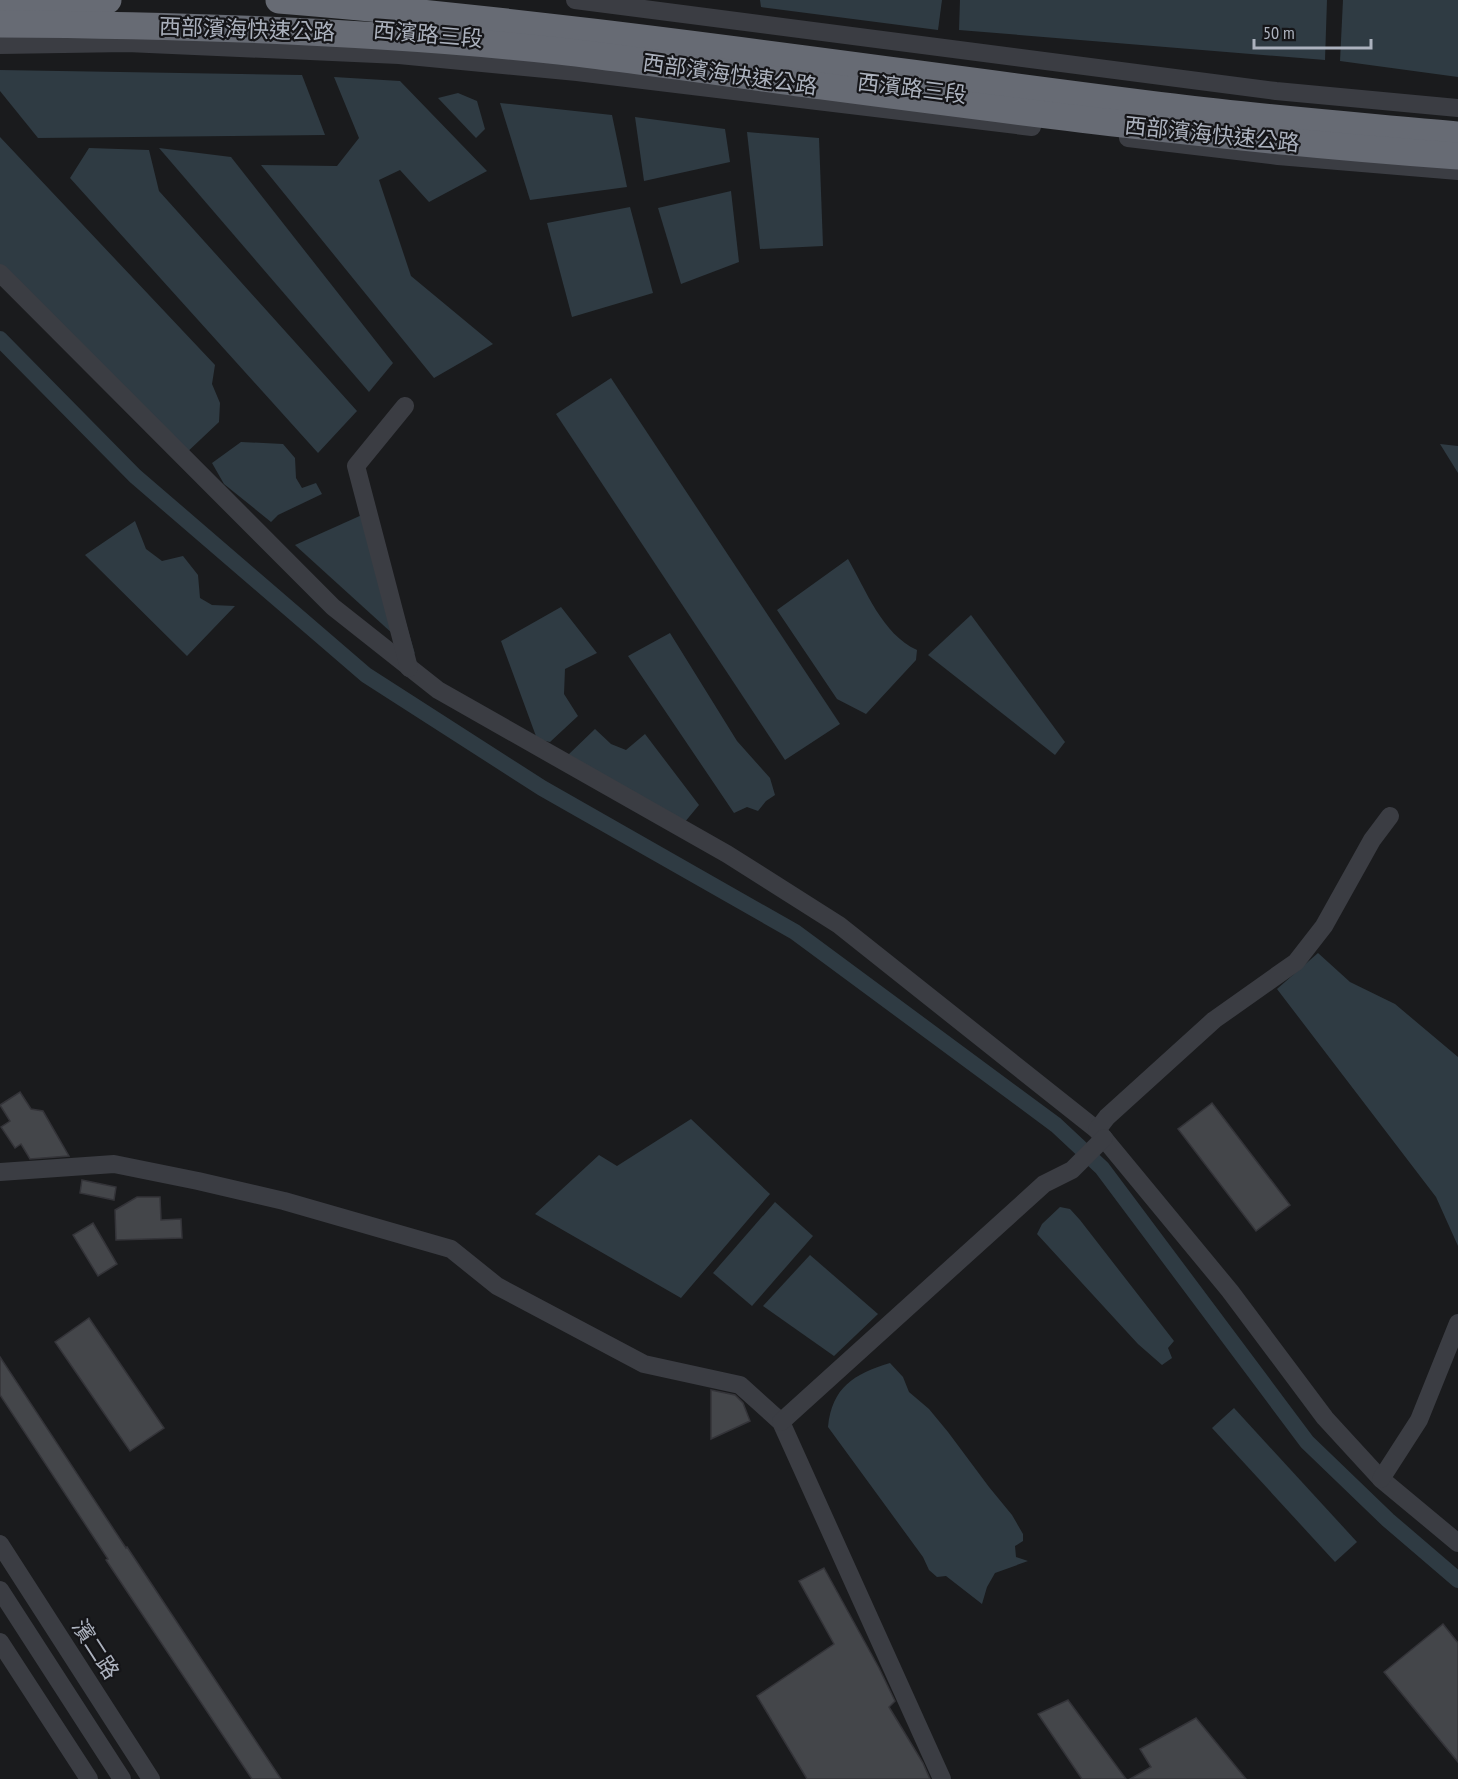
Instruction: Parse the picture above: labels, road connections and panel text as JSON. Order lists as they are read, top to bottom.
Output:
{
  "streets": {
    "highway": ["西部濱海快速公路"],
    "street": ["西濱路三段", "濱二路"]
  },
  "scale_bar": "50 m"
}
